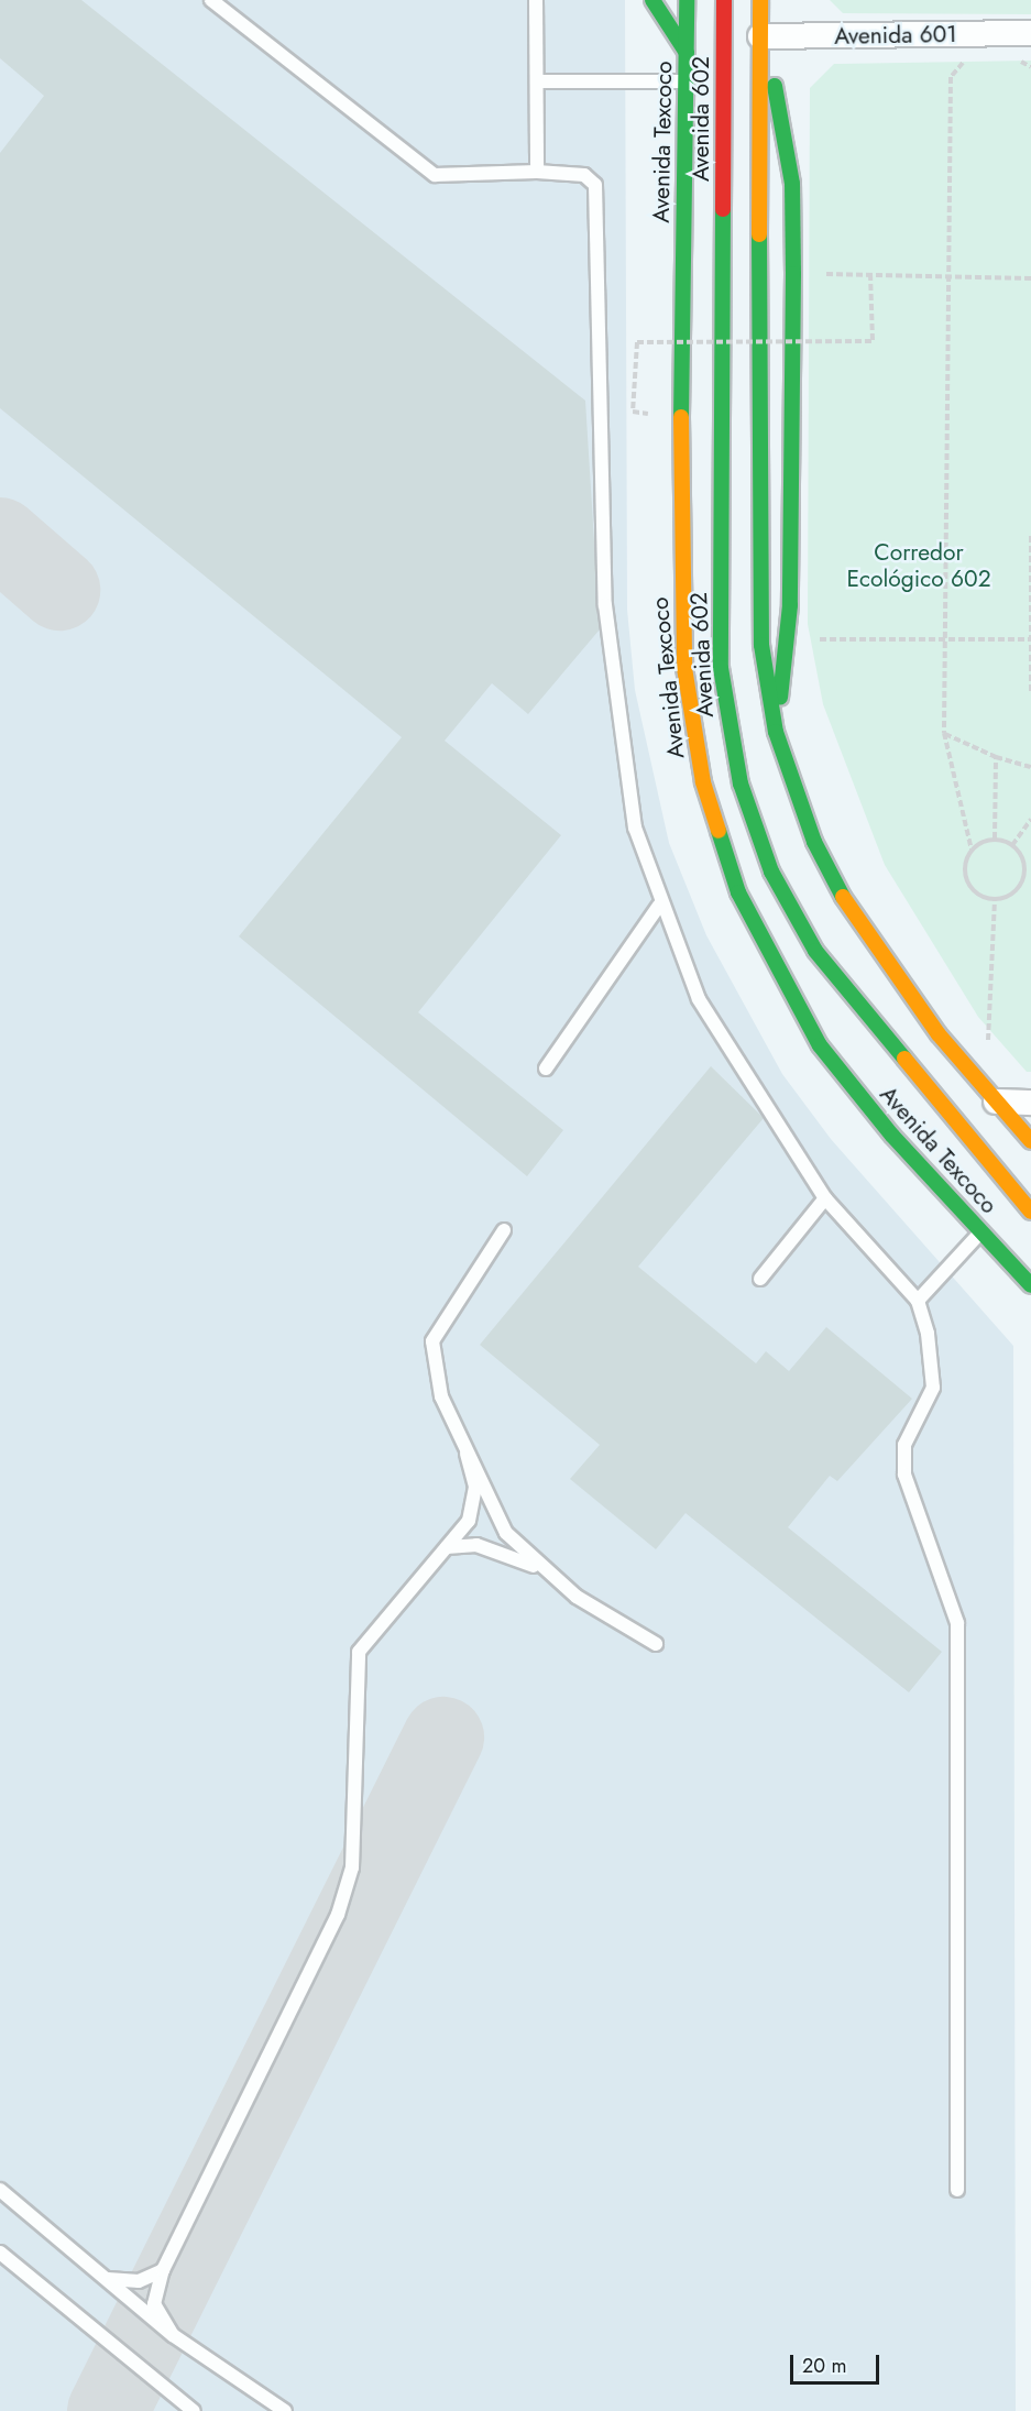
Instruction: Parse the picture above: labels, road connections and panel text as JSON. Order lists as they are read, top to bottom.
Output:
{
  "streets": {
    "main road": ["Avenida 602", "Avenida Texcoco"],
    "street": ["Avenida 601"]
  },
  "parks": ["Corredor Ecológico 602"],
  "scale_bar": "20 m"
}
